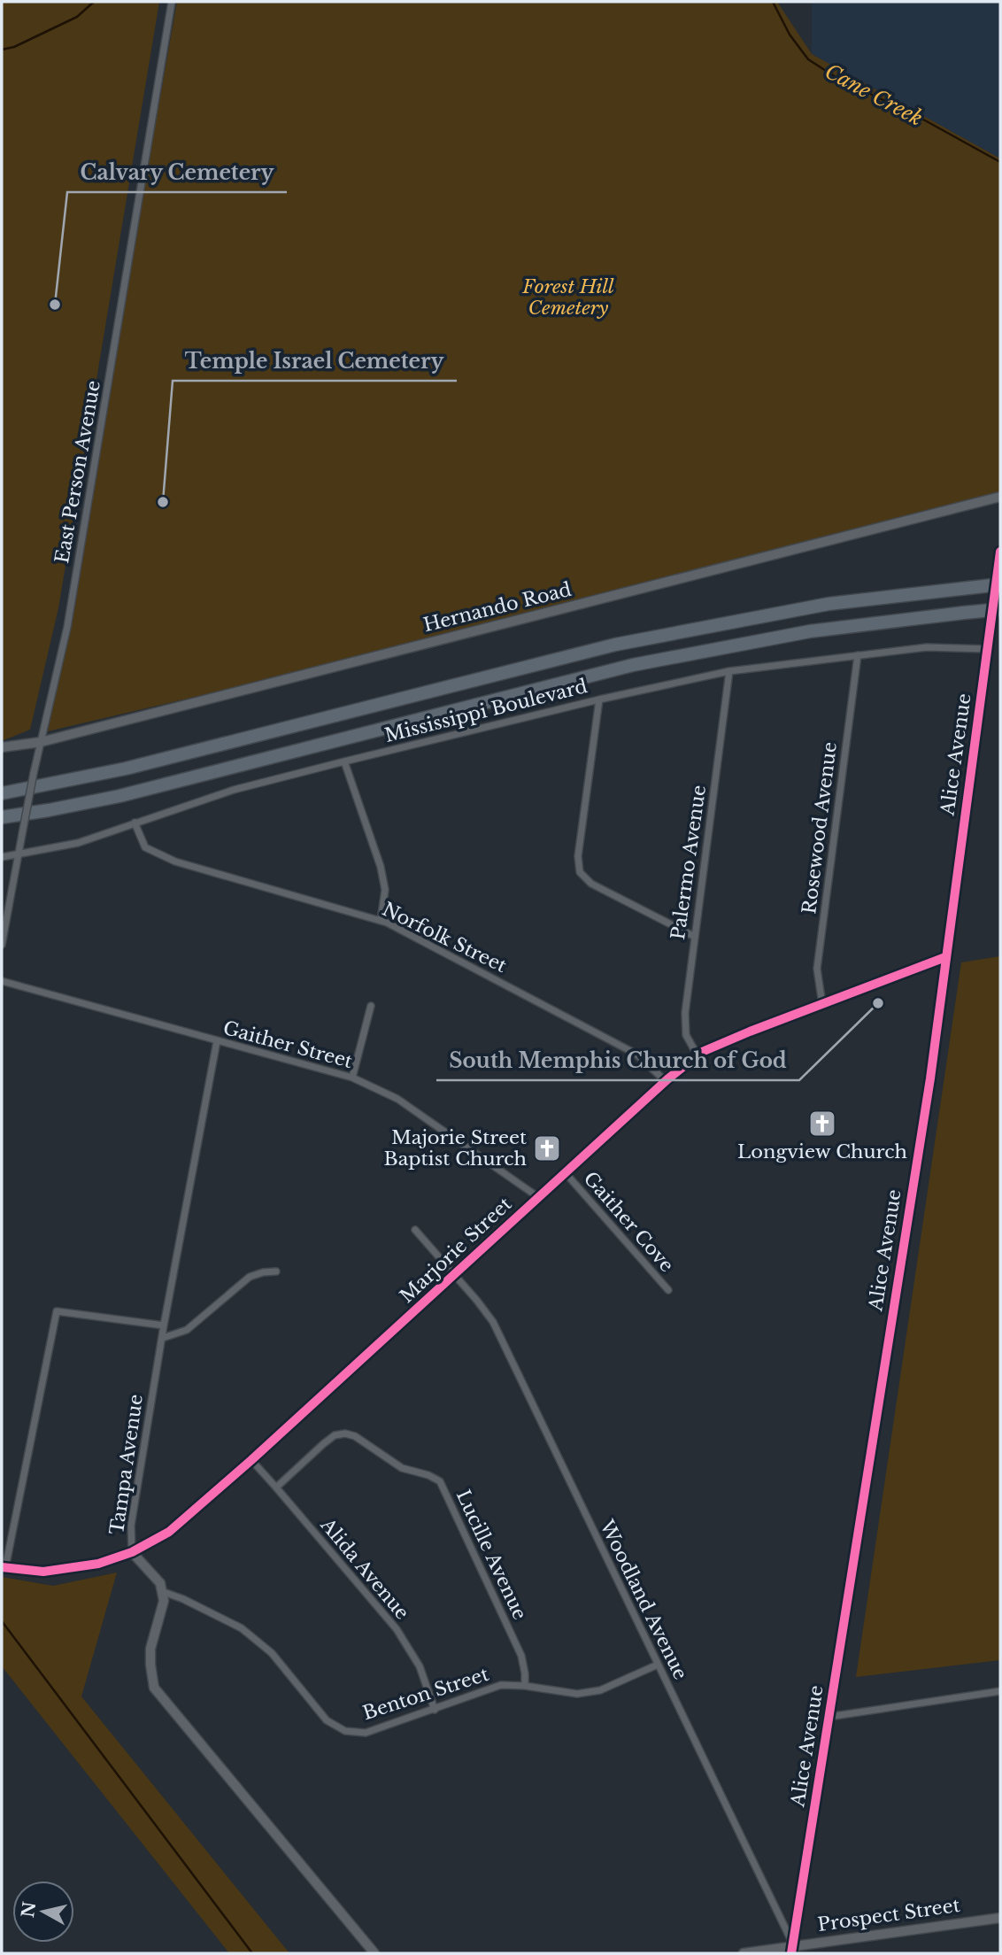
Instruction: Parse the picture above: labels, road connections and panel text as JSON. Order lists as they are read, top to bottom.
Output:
{
  "streets": {
    "street": [
      "East Person Avenue",
      "Hernando Road",
      "Mississippi Boulevard",
      "Alice Avenue",
      "Rosewood Avenue",
      "Palermo Avenue",
      "Norfolk Street",
      "Gaither Street",
      "Gaither Cove",
      "Marjorie Street",
      "Tampa Avenue",
      "Lucille Avenue",
      "Alida Avenue",
      "Woodland Avenue",
      "Benton Street",
      "Prospect Street"
    ]
  },
  "crossings": [
    ["East Person Avenue", "Hernando Road"],
    ["East Person Avenue", "Mississippi Boulevard"],
    ["Mississippi Boulevard", "Alice Avenue"],
    ["Mississippi Boulevard", "Rosewood Avenue"],
    ["Mississippi Boulevard", "Palermo Avenue"],
    ["Mississippi Boulevard", "Norfolk Street"],
    ["Alice Avenue", "Marjorie Street"],
    ["Alice Avenue", "Woodland Avenue"],
    ["Alice Avenue", "Prospect Street"],
    ["Rosewood Avenue", "Marjorie Street"],
    ["Palermo Avenue", "Marjorie Street"],
    ["Norfolk Street", "Marjorie Street"],
    ["Gaither Street", "Marjorie Street"],
    ["Gaither Street", "Tampa Avenue"],
    ["Gaither Cove", "Marjorie Street"],
    ["Marjorie Street", "Tampa Avenue"],
    ["Marjorie Street", "Alida Avenue"],
    ["Marjorie Street", "Woodland Avenue"],
    ["Tampa Avenue", "Benton Street"],
    ["Lucille Avenue", "Alida Avenue"],
    ["Lucille Avenue", "Benton Street"],
    ["Alida Avenue", "Benton Street"],
    ["Woodland Avenue", "Benton Street"],
    ["Woodland Avenue", "Prospect Street"]
  ],
  "water": ["Cane Creek"],
  "parks": ["Forest Hill Cemetery"],
  "places": {
    "other": ["Calvary Cemetery", "Temple Israel Cemetery", "South Memphis Church of God"],
    "church": ["Longview Church", "Majorie Street Baptist Church"]
  },
  "north": "left"
}
